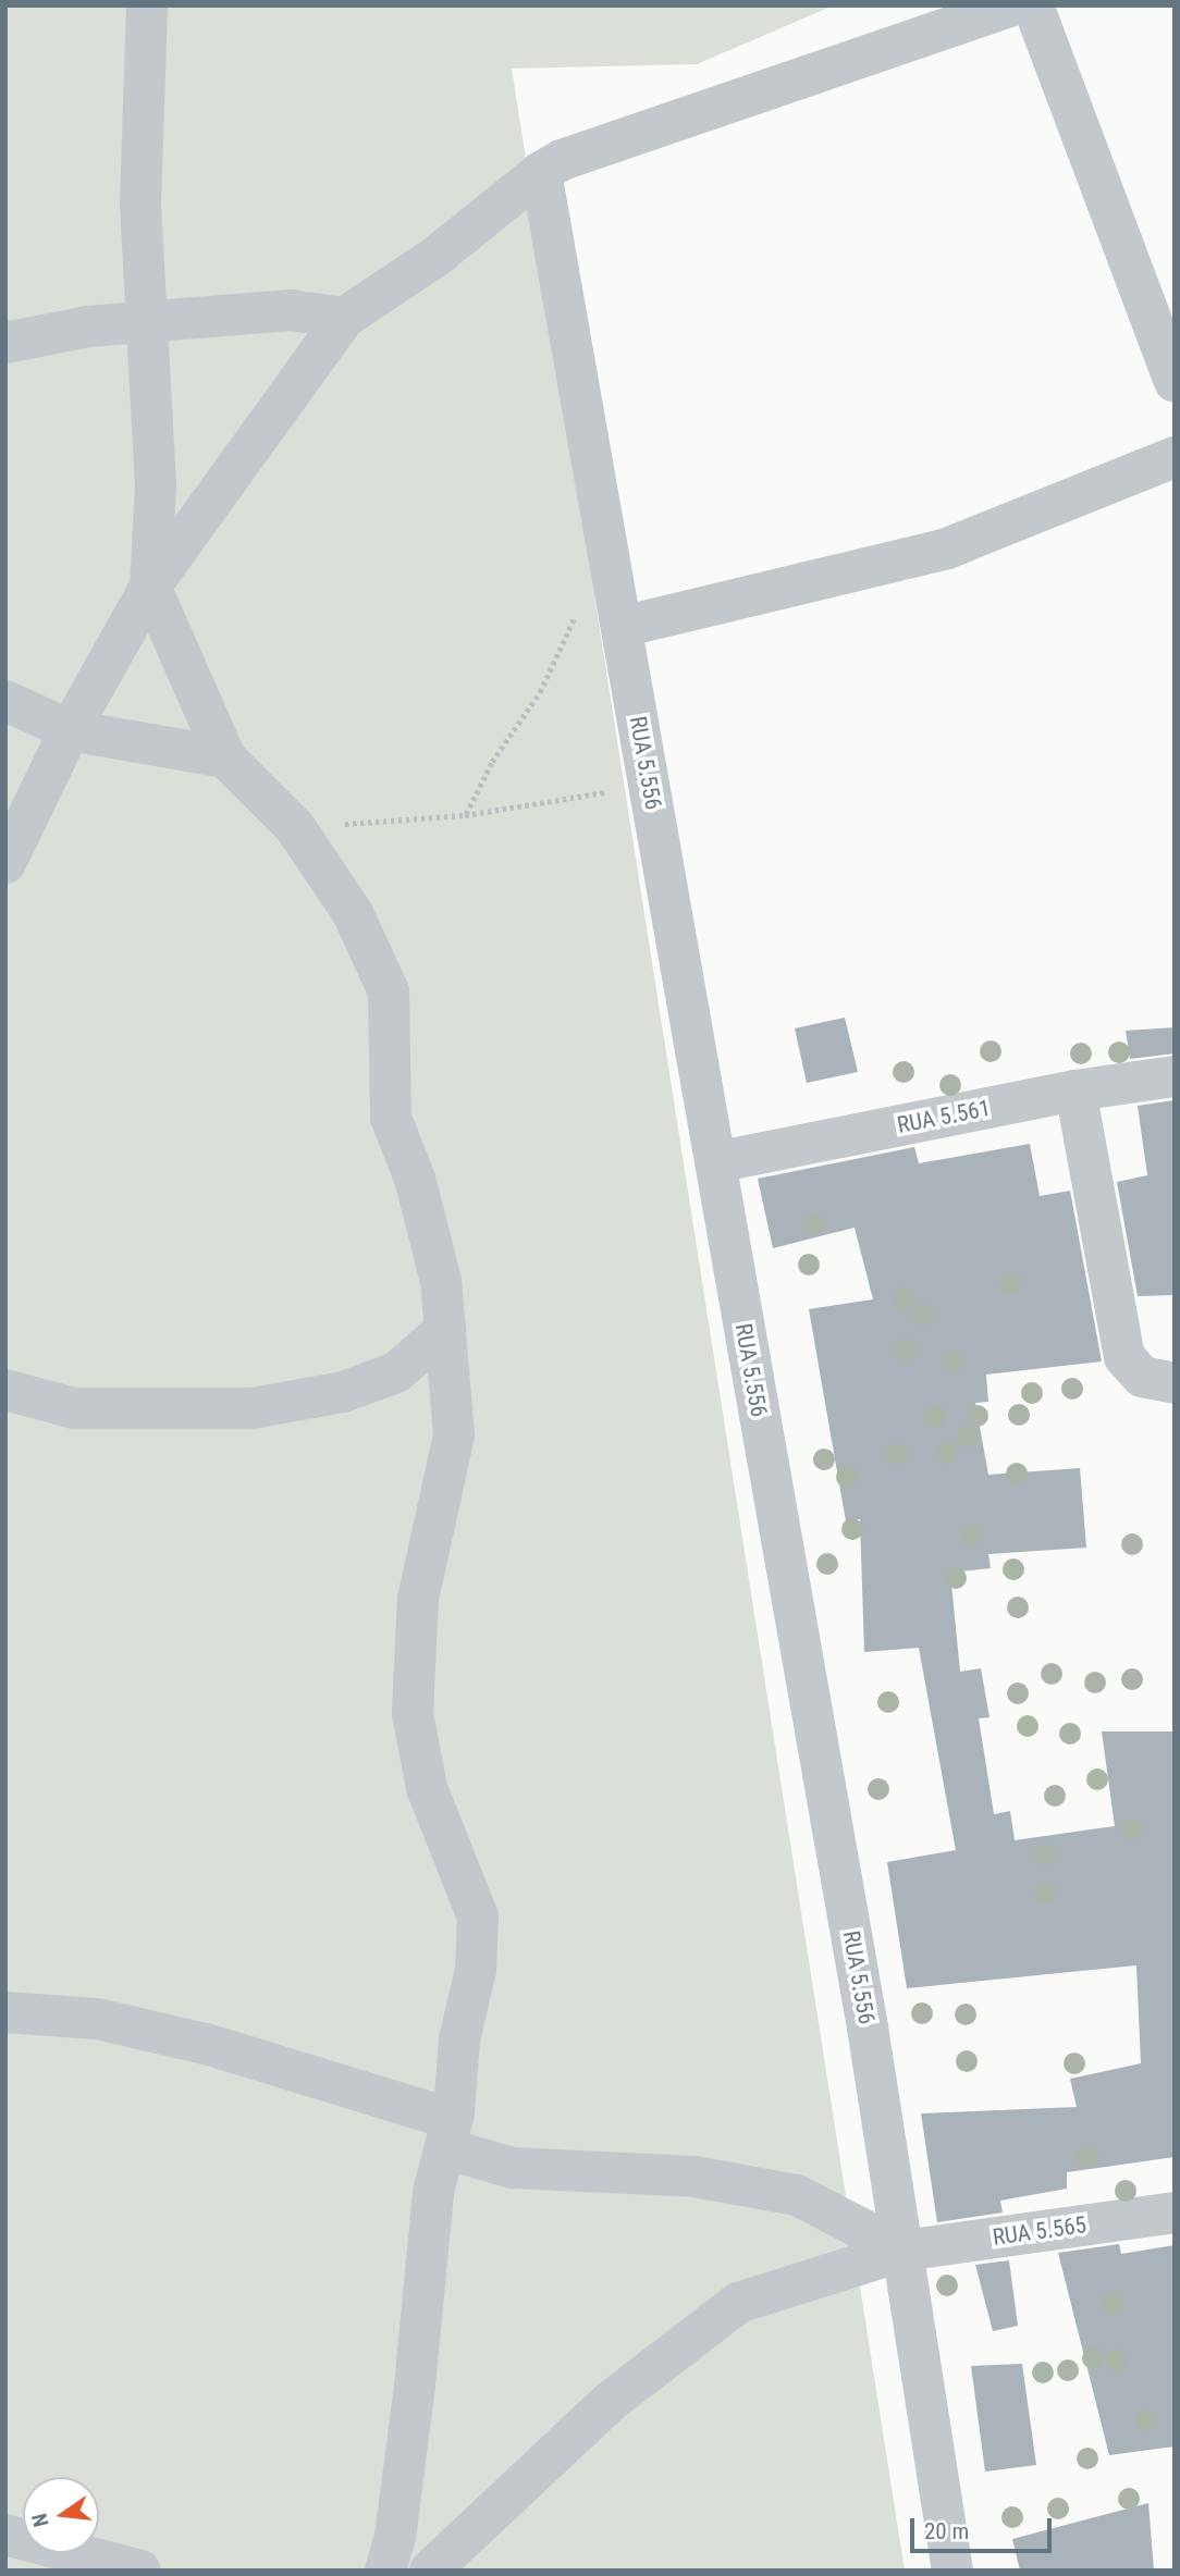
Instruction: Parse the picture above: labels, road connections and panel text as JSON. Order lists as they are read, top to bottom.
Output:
{
  "streets": {
    "street": ["RUA 5.556", "RUA 5.561", "RUA 5.565"]
  },
  "crossings": [
    ["RUA 5.556", "RUA 5.561"],
    ["RUA 5.556", "RUA 5.565"]
  ],
  "scale_bar": "20 m",
  "north": "left"
}
